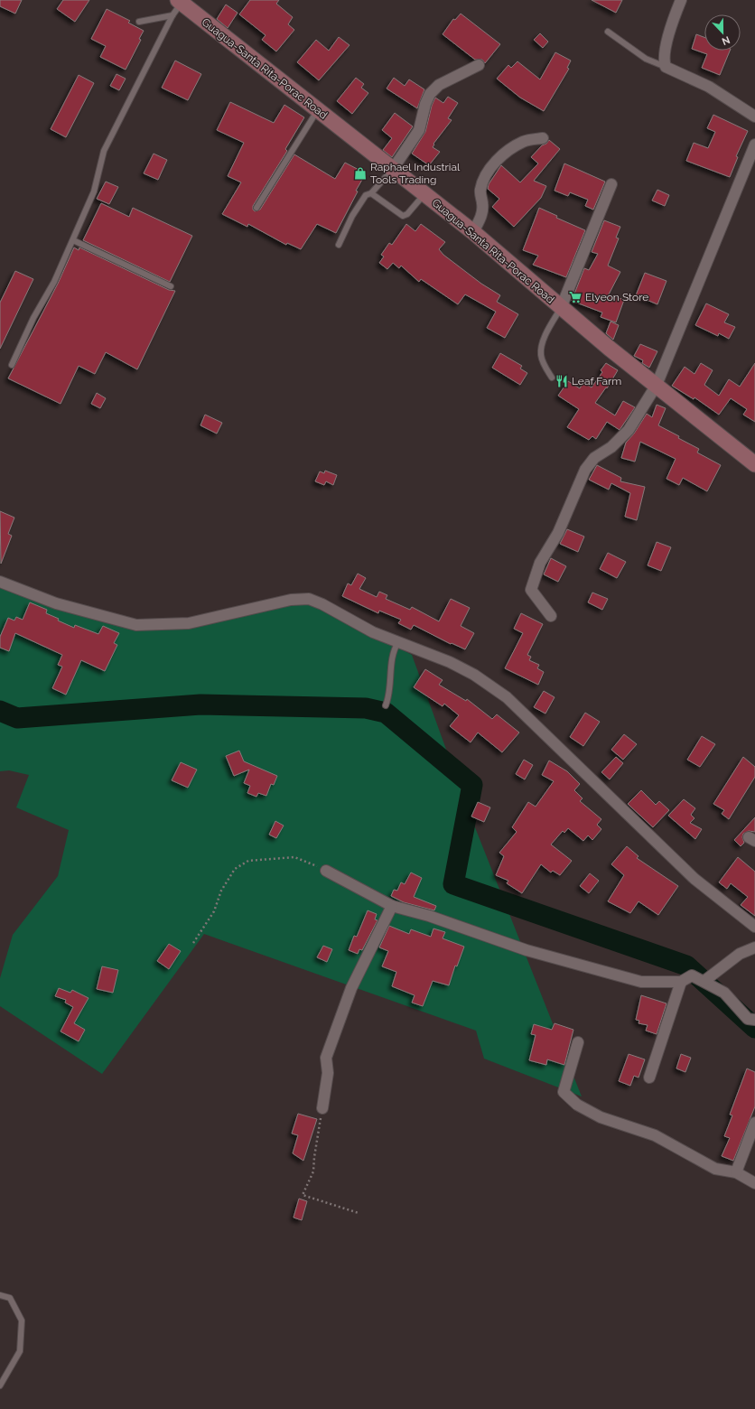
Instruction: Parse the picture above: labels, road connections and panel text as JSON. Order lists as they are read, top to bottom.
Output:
{
  "streets": {
    "main road": ["Guagua-Santa Rita-Porac Road"]
  },
  "places": {
    "shop": ["Raphael Industrial Tools Trading"],
    "supermarket": ["Elyeon Store"],
    "restaurant": ["Leaf Farm"]
  },
  "north": "bottom"
}
